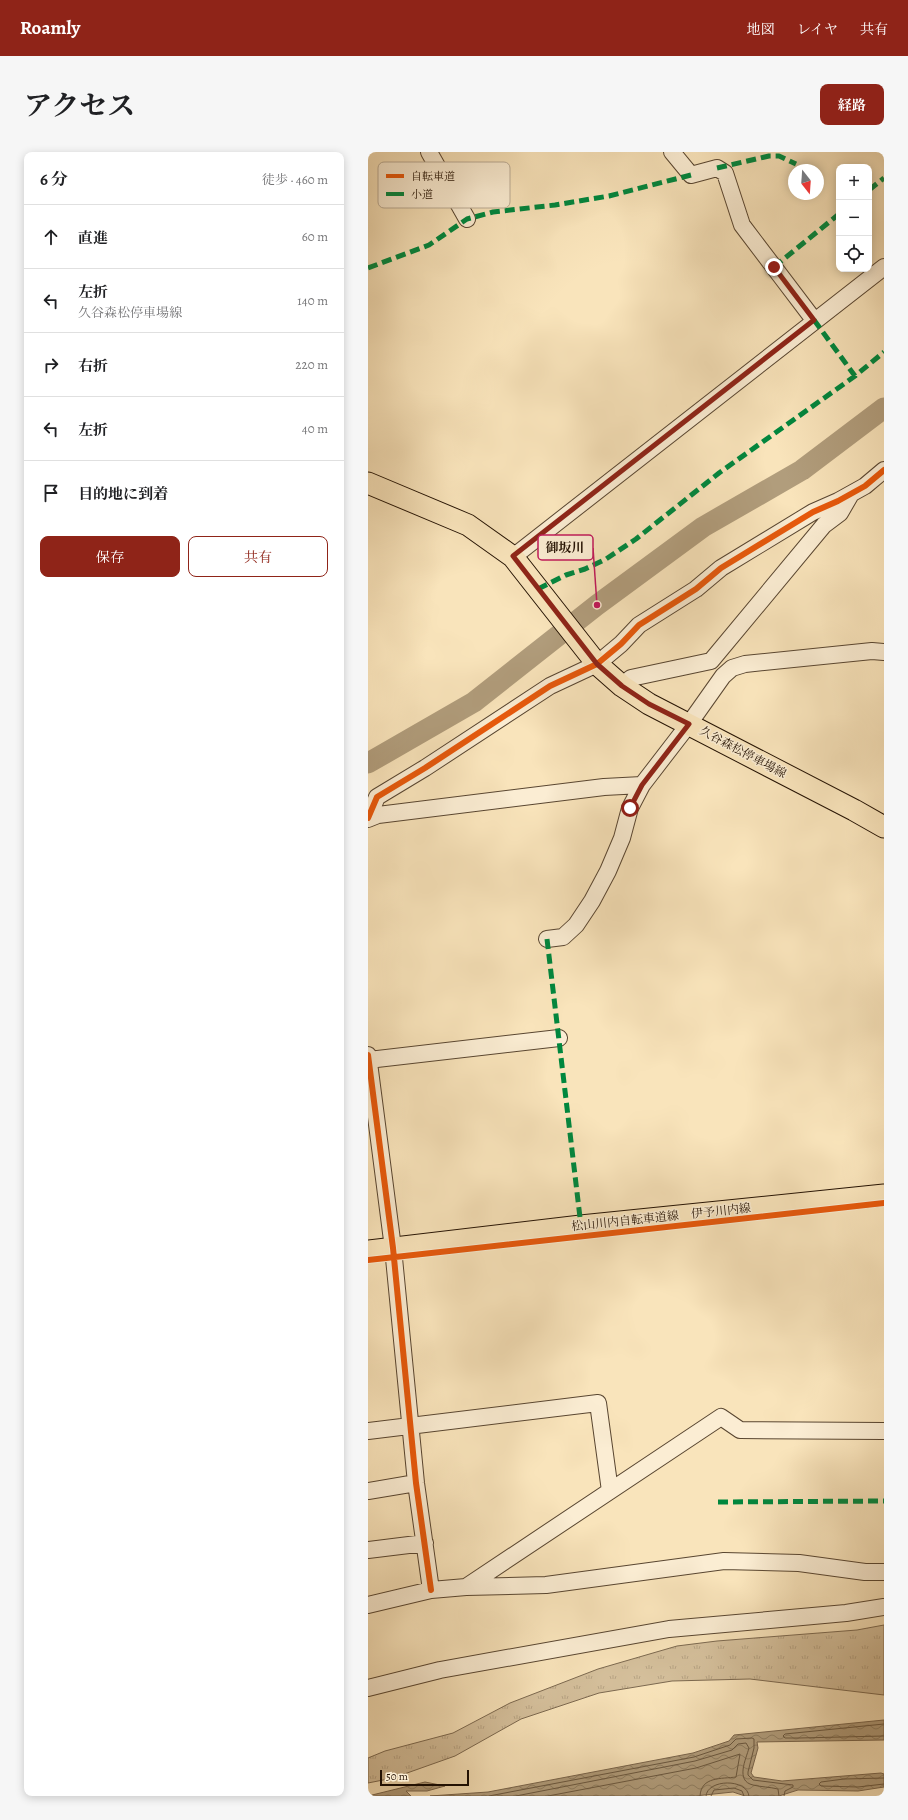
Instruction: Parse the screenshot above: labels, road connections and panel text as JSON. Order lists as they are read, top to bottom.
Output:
{
  "streets": {
    "main road": ["久谷森松停車場線", "伊予川内線"],
    "cycle path": ["松山川内自転車道線"]
  },
  "places": ["御坂川"],
  "legend": ["自転車道", "小道"],
  "scale_bar": "50 m",
  "north": "bottom",
  "page": {
    "header": "Roamly",
    "nav": ["地図", "レイヤ", "共有"],
    "title": "アクセス",
    "buttons": [
      "経路",
      ["保存", "共有"]
    ],
    "heading": ["6 分", "徒歩 · 460 m"],
    "map_buttons": ["+", "−"],
    "list": [
      ["直進", "60 m"],
      ["左折", "久谷森松停車場線", "140 m"],
      ["右折", "220 m"],
      ["左折", "40 m"],
      "目的地に到着"
    ],
    "scale": "50 m"
  }
}
